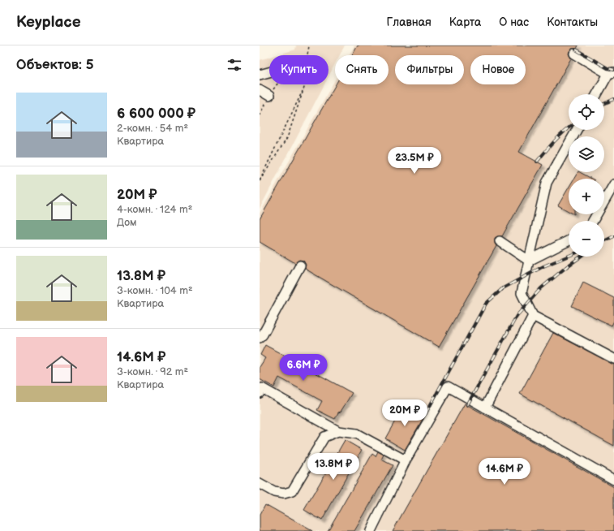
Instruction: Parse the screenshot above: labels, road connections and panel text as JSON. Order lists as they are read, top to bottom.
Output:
{
  "page": {
    "header": "Keyplace",
    "nav": [
      "Главная",
      "Карта",
      "О нас",
      "Контакты"
    ],
    "heading": "Объектов: 5",
    "chip": [
      "Купить",
      "Снять",
      "Фильтры",
      "Новое"
    ],
    "list": [
      {
        "name": "6 600 000 ₽",
        "note": "2-комн. · 54 m² · Квартира"
      },
      {
        "name": "20M ₽",
        "note": "4-комн. · 124 m² · Дом"
      },
      {
        "name": "13.8M ₽",
        "note": "3-комн. · 104 m² · Квартира"
      },
      {
        "name": "14.6M ₽",
        "note": "3-комн. · 92 m² · Квартира"
      }
    ],
    "map_buttons": ["+", "−"],
    "price": [
      "23.5M ₽",
      "6.6M ₽",
      "20M ₽",
      "13.8M ₽",
      "14.6M ₽"
    ]
  }
}
